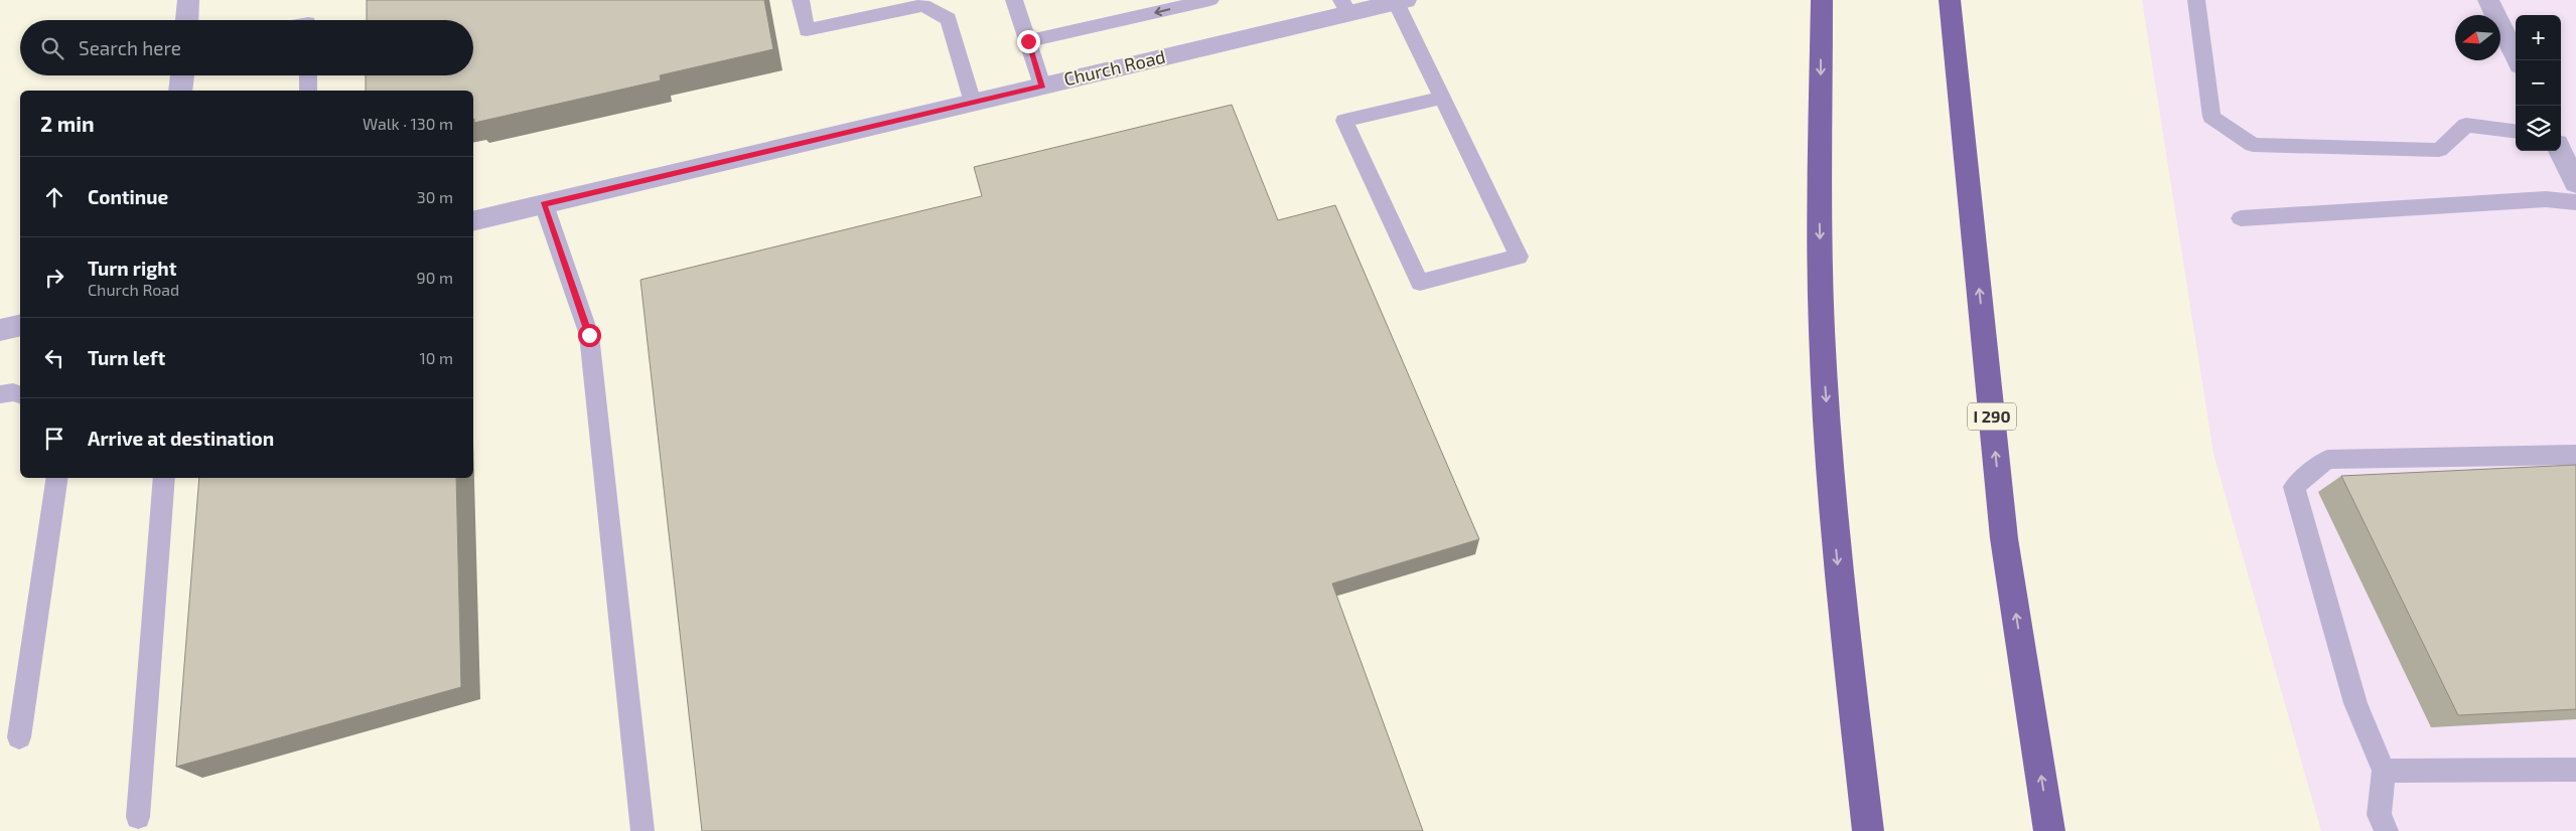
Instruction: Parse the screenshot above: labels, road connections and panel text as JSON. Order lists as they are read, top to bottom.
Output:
{
  "streets": {
    "highway": ["I 290"],
    "street": ["Church Road"]
  },
  "north": "left",
  "page": {
    "map_buttons": ["+", "−"],
    "search": "Search here",
    "heading": ["2 min", "Walk · 130 m"],
    "list": [
      ["Continue", "30 m"],
      ["Turn right", "Church Road", "90 m"],
      ["Turn left", "10 m"],
      "Arrive at destination"
    ]
  }
}
